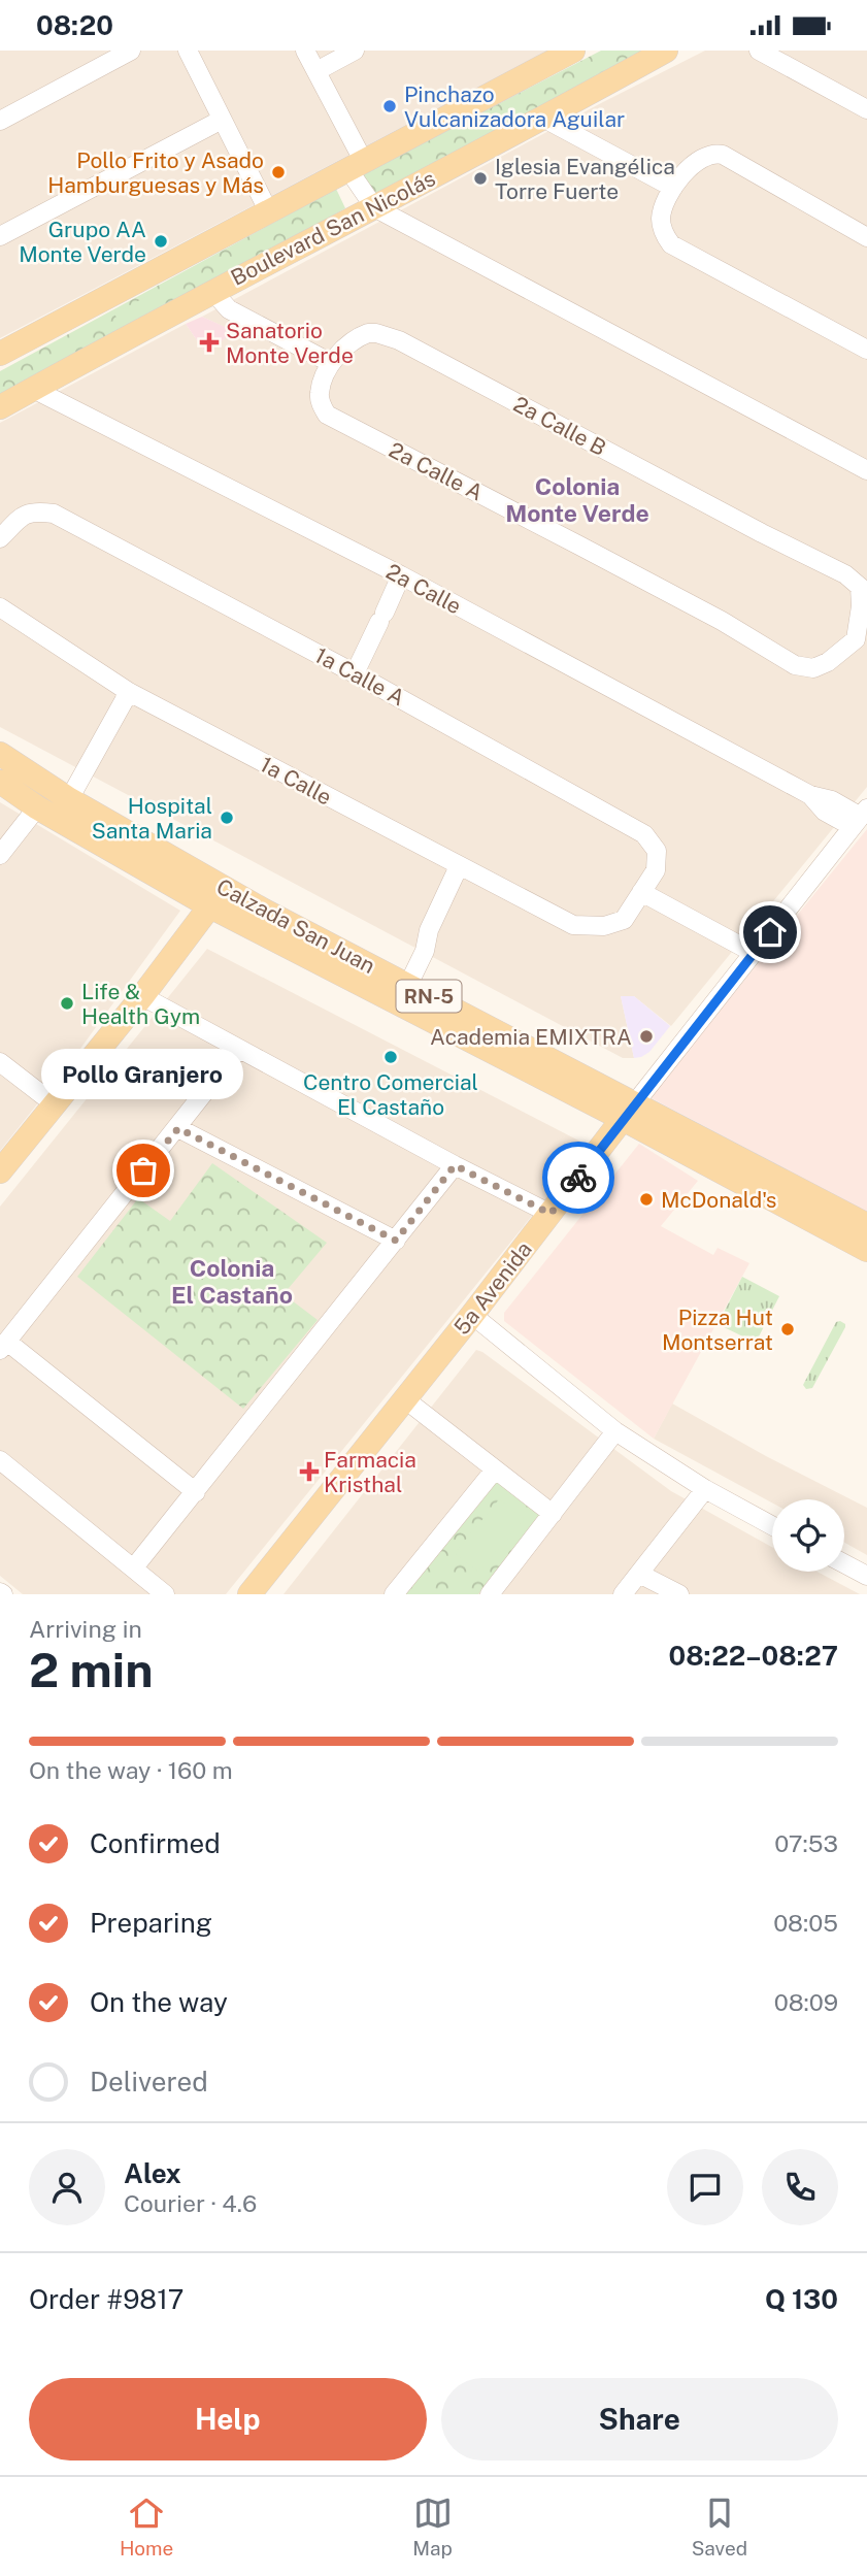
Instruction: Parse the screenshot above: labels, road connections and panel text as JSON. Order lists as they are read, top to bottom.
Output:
{
  "streets": {
    "main road": [
      "Boulevard San Nicolás",
      "Calzada San Juan",
      "RN-5",
      "5a Avenida"
    ],
    "street": [
      "2a Calle B",
      "2a Calle A",
      "2a Calle",
      "1a Calle A",
      "1a Calle"
    ]
  },
  "crossings": [
    ["Boulevard San Nicolás", "2a Calle"],
    ["2a Calle B", "2a Calle A"],
    ["2a Calle", "5a Avenida"],
    ["1a Calle A", "1a Calle"],
    ["Calzada San Juan", "5a Avenida"]
  ],
  "districts": ["Colonia Monte Verde", "Colonia El Castaño"],
  "places": {
    "other": [
      "Pinchazo Vulcanizadora Aguilar",
      "Pollo Frito y Asado Hamburguesas y Más",
      "Iglesia Evangélica Torre Fuerte",
      "Grupo AA Monte Verde",
      "Hospital Santa Maria",
      "Life & Health Gym",
      "Academia EMIXTRA",
      "Centro Comercial El Castaño",
      "Pollo Granjero",
      "McDonald's",
      "Pizza Hut Montserrat"
    ],
    "health": ["Sanatorio Monte Verde", "Farmacia Kristhal"]
  },
  "page": {
    "status": "08:20",
    "bubble": "Pollo Granjero",
    "heading": ["2 min", "Arriving in", "08:22–08:27"],
    "panel": [
      "Alex",
      "Courier · 4.6",
      "Order #9817",
      "Q 130"
    ],
    "bar": "On the way · 160 m",
    "list": [
      ["Confirmed", "07:53"],
      ["Preparing", "08:05"],
      ["On the way", "08:09"],
      "Delivered"
    ],
    "buttons": ["Help", "Share"],
    "tabs": ["Home", "Map", "Saved"]
  }
}
